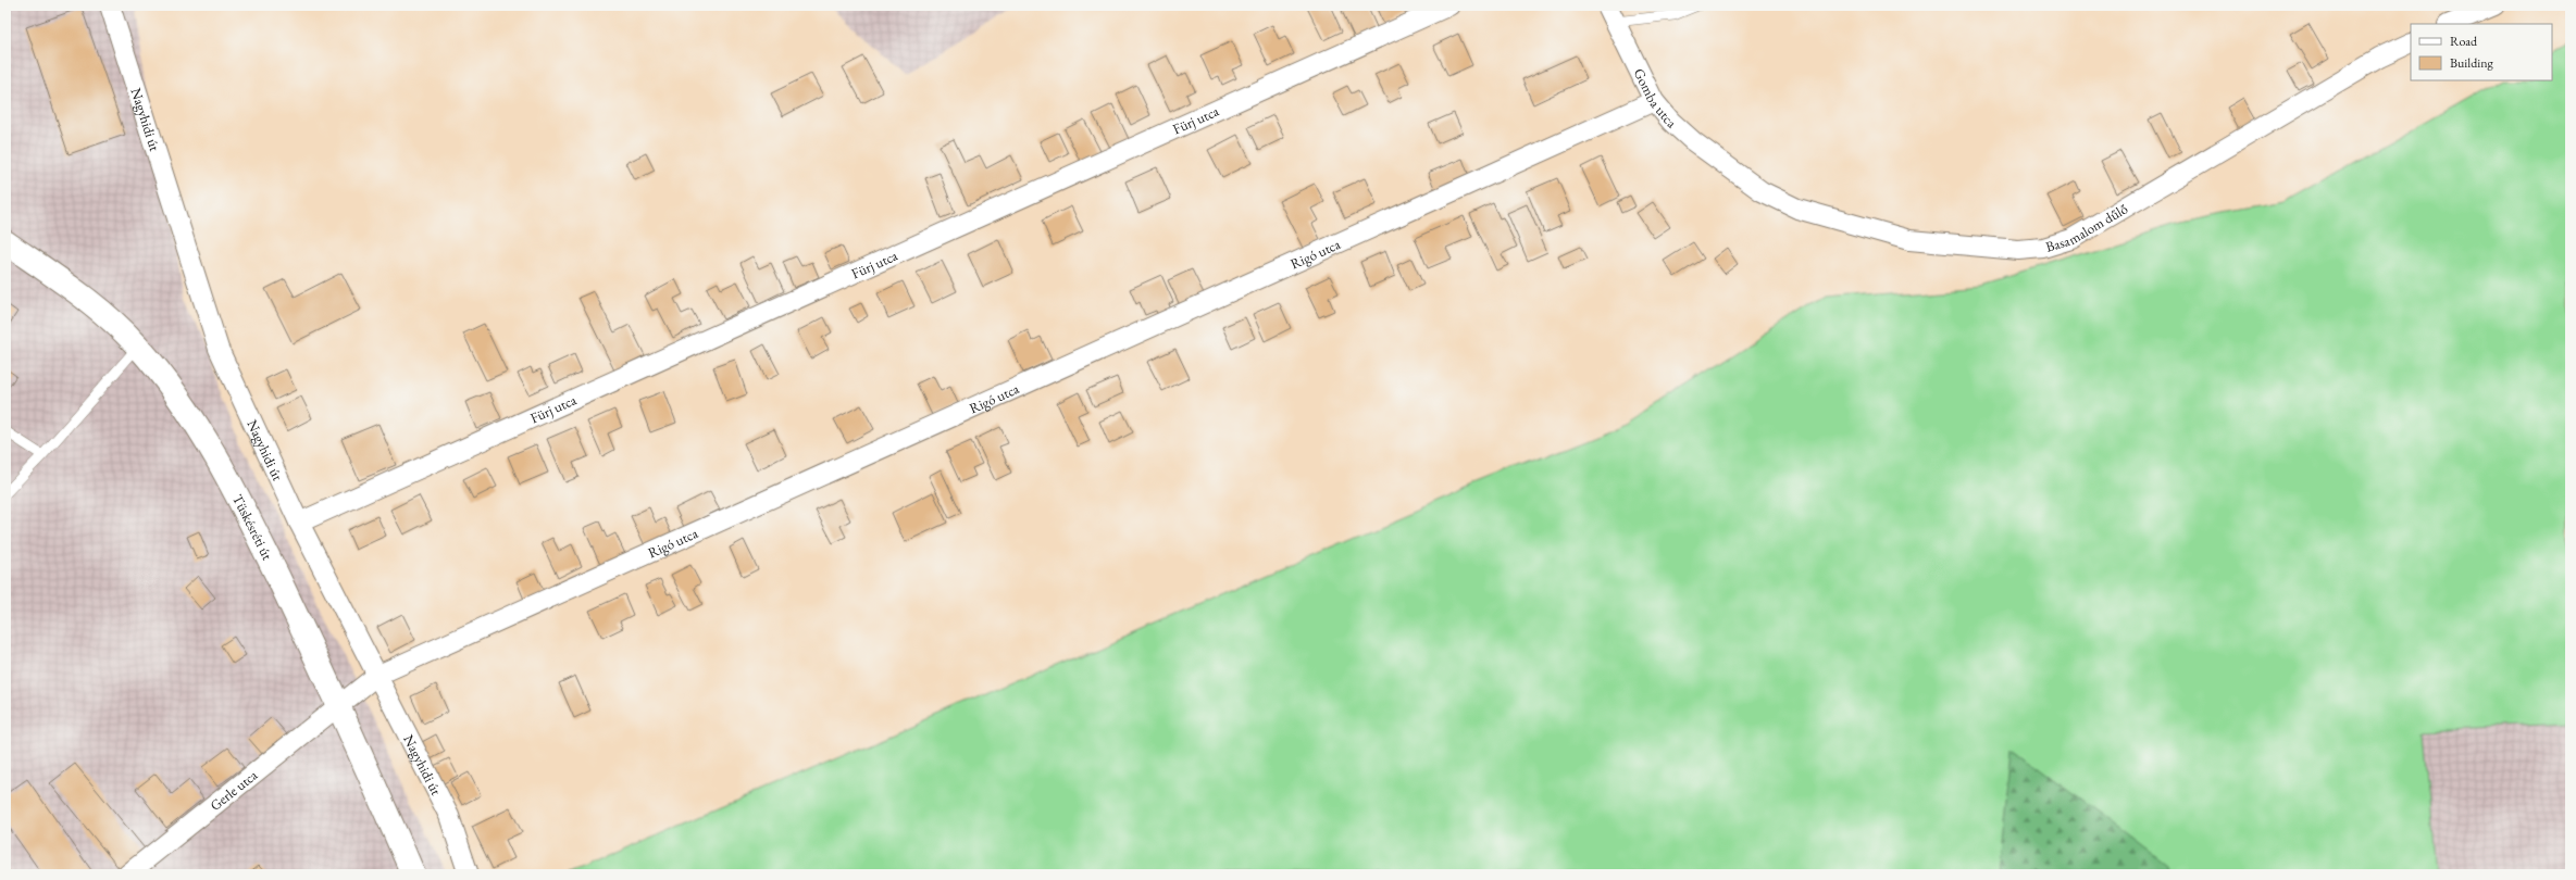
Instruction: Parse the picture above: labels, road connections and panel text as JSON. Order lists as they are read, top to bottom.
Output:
{
  "streets": {
    "street": [
      "Gomba utca",
      "Nagyhidi út",
      "Fürj utca",
      "Basamalom dűlő",
      "Rigó utca",
      "Tüskésréti út",
      "Gerle utca"
    ]
  },
  "crossings": [
    ["Gomba utca", "Basamalom dűlő"],
    ["Gomba utca", "Rigó utca"],
    ["Nagyhidi út", "Fürj utca"],
    ["Nagyhidi út", "Rigó utca"],
    ["Rigó utca", "Tüskésréti út"],
    ["Rigó utca", "Gerle utca"],
    ["Tüskésréti út", "Gerle utca"]
  ],
  "legend": ["Road", "Building"]
}
